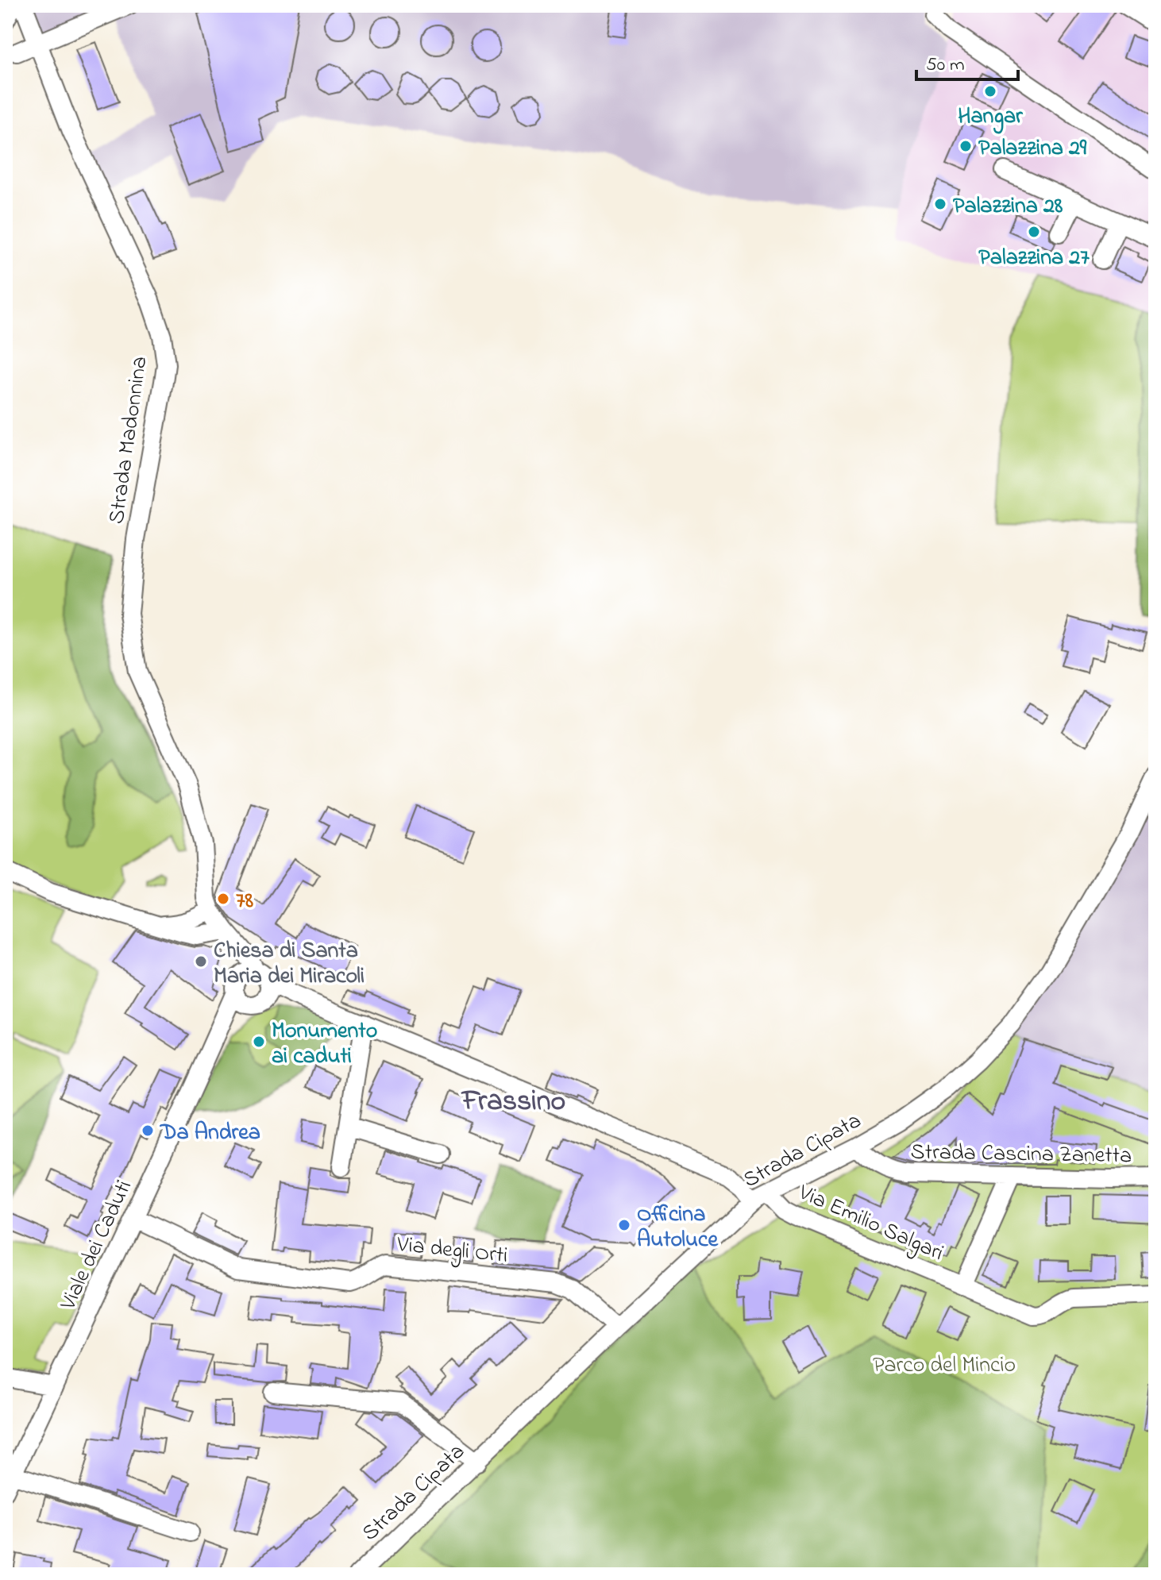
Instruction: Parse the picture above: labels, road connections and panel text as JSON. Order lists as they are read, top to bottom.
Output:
{
  "streets": {
    "street": [
      "Strada Madonnina",
      "Strada Cipata",
      "Strada Cascina Zanetta",
      "Via Emilio Salgari",
      "Viale dei Caduti",
      "Via degli Orti"
    ]
  },
  "crossings": [
    ["Strada Cipata", "Strada Cascina Zanetta"],
    ["Strada Cipata", "Via Emilio Salgari"],
    ["Strada Cipata", "Via degli Orti"],
    ["Strada Cascina Zanetta", "Via Emilio Salgari"],
    ["Via Emilio Salgari", "Viale dei Caduti"],
    ["Viale dei Caduti", "Via degli Orti"]
  ],
  "districts": ["Frassino"],
  "parks": ["Parco del Mincio"],
  "places": [
    "Hangar",
    "Palazzina 29",
    "Palazzina 28",
    "Palazzina 27",
    "78",
    "Chiesa di Santa Maria dei Miracoli",
    "Monumento ai caduti",
    "Da Andrea",
    "Officina Autoluce"
  ],
  "scale_bar": "50 m"
}
